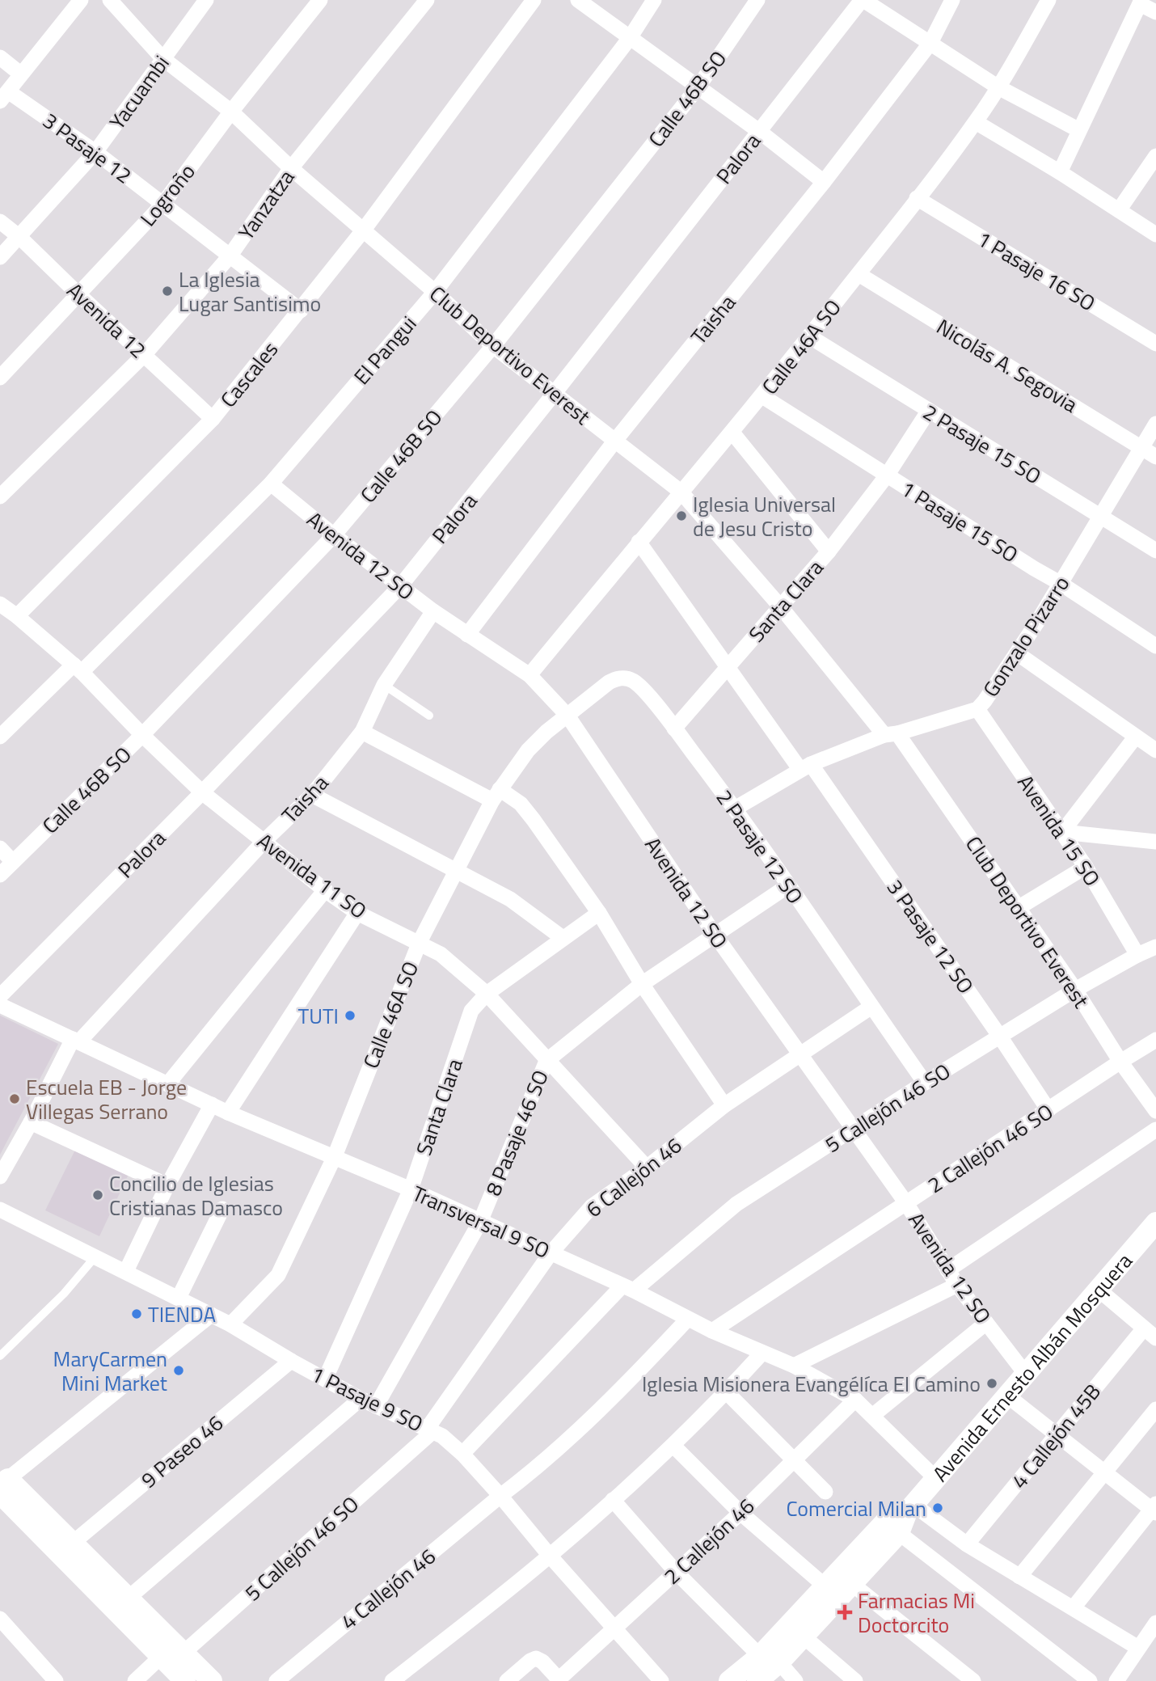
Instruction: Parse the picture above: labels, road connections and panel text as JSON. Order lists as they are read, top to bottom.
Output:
{
  "streets": {
    "street": [
      "Yacuambi",
      "Calle 46B SO",
      "3 Pasaje 12",
      "Palora",
      "Logroño",
      "Yanzatza",
      "1 Pasaje 16 SO",
      "Taisha",
      "Avenida 12",
      "Calle 46A SO",
      "El Pangui",
      "Club Deportivo Everest",
      "Nicolás A. Segovia",
      "Cascales",
      "2 Pasaje 15 SO",
      "1 Pasaje 15 SO",
      "Avenida 12 SO",
      "Santa Clara",
      "Gonzalo Pizarro",
      "Avenida 15 SO",
      "2 Pasaje 12 SO",
      "Avenida 11 SO",
      "3 Pasaje 12 SO",
      "5 Callejón 46 SO",
      "8 Pasaje 46 SO",
      "2 Callejón 46 SO",
      "6 Callejón 46",
      "Transversal 9 SO",
      "Avenida Ernesto Albán Mosquera",
      "1 Pasaje 9 SO",
      "4 Callejón 45B",
      "9 Paseo 46",
      "2 Callejón 46",
      "4 Callejón 46"
    ]
  },
  "crossings": [
    ["Yacuambi", "3 Pasaje 12"],
    ["Yacuambi", "Avenida 12"],
    ["Yacuambi", "Club Deportivo Everest"],
    ["Calle 46B SO", "Club Deportivo Everest"],
    ["Calle 46B SO", "Avenida 12 SO"],
    ["Calle 46B SO", "Avenida 11 SO"],
    ["3 Pasaje 12", "Logroño"],
    ["3 Pasaje 12", "Yanzatza"],
    ["3 Pasaje 12", "Cascales"],
    ["Palora", "Club Deportivo Everest"],
    ["Palora", "Avenida 12 SO"],
    ["Palora", "Avenida 11 SO"],
    ["Logroño", "Avenida 12"],
    ["Logroño", "Club Deportivo Everest"],
    ["Yanzatza", "Avenida 12"],
    ["Yanzatza", "Club Deportivo Everest"],
    ["1 Pasaje 16 SO", "Calle 46A SO"],
    ["Taisha", "Club Deportivo Everest"],
    ["Taisha", "Avenida 12 SO"],
    ["Taisha", "Avenida 11 SO"],
    ["Taisha", "Transversal 9 SO"],
    ["Avenida 12", "Cascales"],
    ["Calle 46A SO", "Club Deportivo Everest"],
    ["Calle 46A SO", "Nicolás A. Segovia"],
    ["Calle 46A SO", "2 Pasaje 15 SO"],
    ["Calle 46A SO", "1 Pasaje 15 SO"],
    ["Calle 46A SO", "Avenida 12 SO"],
    ["Calle 46A SO", "2 Pasaje 12 SO"],
    ["Calle 46A SO", "Avenida 11 SO"],
    ["Calle 46A SO", "3 Pasaje 12 SO"],
    ["Calle 46A SO", "Transversal 9 SO"],
    ["Calle 46A SO", "1 Pasaje 9 SO"],
    ["El Pangui", "Club Deportivo Everest"],
    ["El Pangui", "Avenida 12 SO"],
    ["El Pangui", "Avenida 11 SO"],
    ["Club Deportivo Everest", "Cascales"],
    ["Club Deportivo Everest", "Santa Clara"],
    ["Club Deportivo Everest", "Gonzalo Pizarro"],
    ["Club Deportivo Everest", "5 Callejón 46 SO"],
    ["Club Deportivo Everest", "2 Callejón 46 SO"],
    ["Nicolás A. Segovia", "Gonzalo Pizarro"],
    ["Cascales", "Avenida 11 SO"],
    ["2 Pasaje 15 SO", "Santa Clara"],
    ["2 Pasaje 15 SO", "Gonzalo Pizarro"],
    ["1 Pasaje 15 SO", "Santa Clara"],
    ["1 Pasaje 15 SO", "Gonzalo Pizarro"],
    ["Avenida 12 SO", "2 Pasaje 12 SO"],
    ["Avenida 12 SO", "5 Callejón 46 SO"],
    ["Avenida 12 SO", "8 Pasaje 46 SO"],
    ["Avenida 12 SO", "2 Callejón 46 SO"],
    ["Avenida 12 SO", "6 Callejón 46"],
    ["Avenida 12 SO", "Avenida Ernesto Albán Mosquera"],
    ["Santa Clara", "2 Pasaje 12 SO"],
    ["Santa Clara", "Avenida 11 SO"],
    ["Santa Clara", "3 Pasaje 12 SO"],
    ["Santa Clara", "Transversal 9 SO"],
    ["Santa Clara", "1 Pasaje 9 SO"],
    ["Gonzalo Pizarro", "Avenida 15 SO"],
    ["Gonzalo Pizarro", "2 Pasaje 12 SO"],
    ["Gonzalo Pizarro", "3 Pasaje 12 SO"],
    ["Avenida 15 SO", "5 Callejón 46 SO"],
    ["2 Pasaje 12 SO", "5 Callejón 46 SO"],
    ["2 Pasaje 12 SO", "8 Pasaje 46 SO"],
    ["2 Pasaje 12 SO", "6 Callejón 46"],
    ["Avenida 11 SO", "8 Pasaje 46 SO"],
    ["Avenida 11 SO", "6 Callejón 46"],
    ["3 Pasaje 12 SO", "5 Callejón 46 SO"],
    ["3 Pasaje 12 SO", "2 Callejón 46 SO"],
    ["5 Callejón 46 SO", "6 Callejón 46"],
    ["5 Callejón 46 SO", "Transversal 9 SO"],
    ["5 Callejón 46 SO", "1 Pasaje 9 SO"],
    ["8 Pasaje 46 SO", "Transversal 9 SO"],
    ["8 Pasaje 46 SO", "1 Pasaje 9 SO"],
    ["2 Callejón 46 SO", "Transversal 9 SO"],
    ["6 Callejón 46", "Transversal 9 SO"],
    ["6 Callejón 46", "1 Pasaje 9 SO"],
    ["Transversal 9 SO", "Avenida Ernesto Albán Mosquera"],
    ["Transversal 9 SO", "2 Callejón 46"],
    ["Transversal 9 SO", "4 Callejón 46"],
    ["1 Pasaje 9 SO", "9 Paseo 46"],
    ["1 Pasaje 9 SO", "2 Callejón 46"],
    ["1 Pasaje 9 SO", "4 Callejón 46"]
  ],
  "places": {
    "other": [
      "La Iglesia Lugar Santisimo",
      "Iglesia Universal de Jesu Cristo",
      "TUTI",
      "Escuela EB - Jorge Villegas Serrano",
      "Concilio de Iglesias Cristianas Damasco",
      "TIENDA",
      "MaryCarmen Mini Market",
      "Iglesia Misionera Evangélíca El Camino",
      "Comercial Milan"
    ],
    "health": ["Farmacias Mi Doctorcito"]
  }
}
